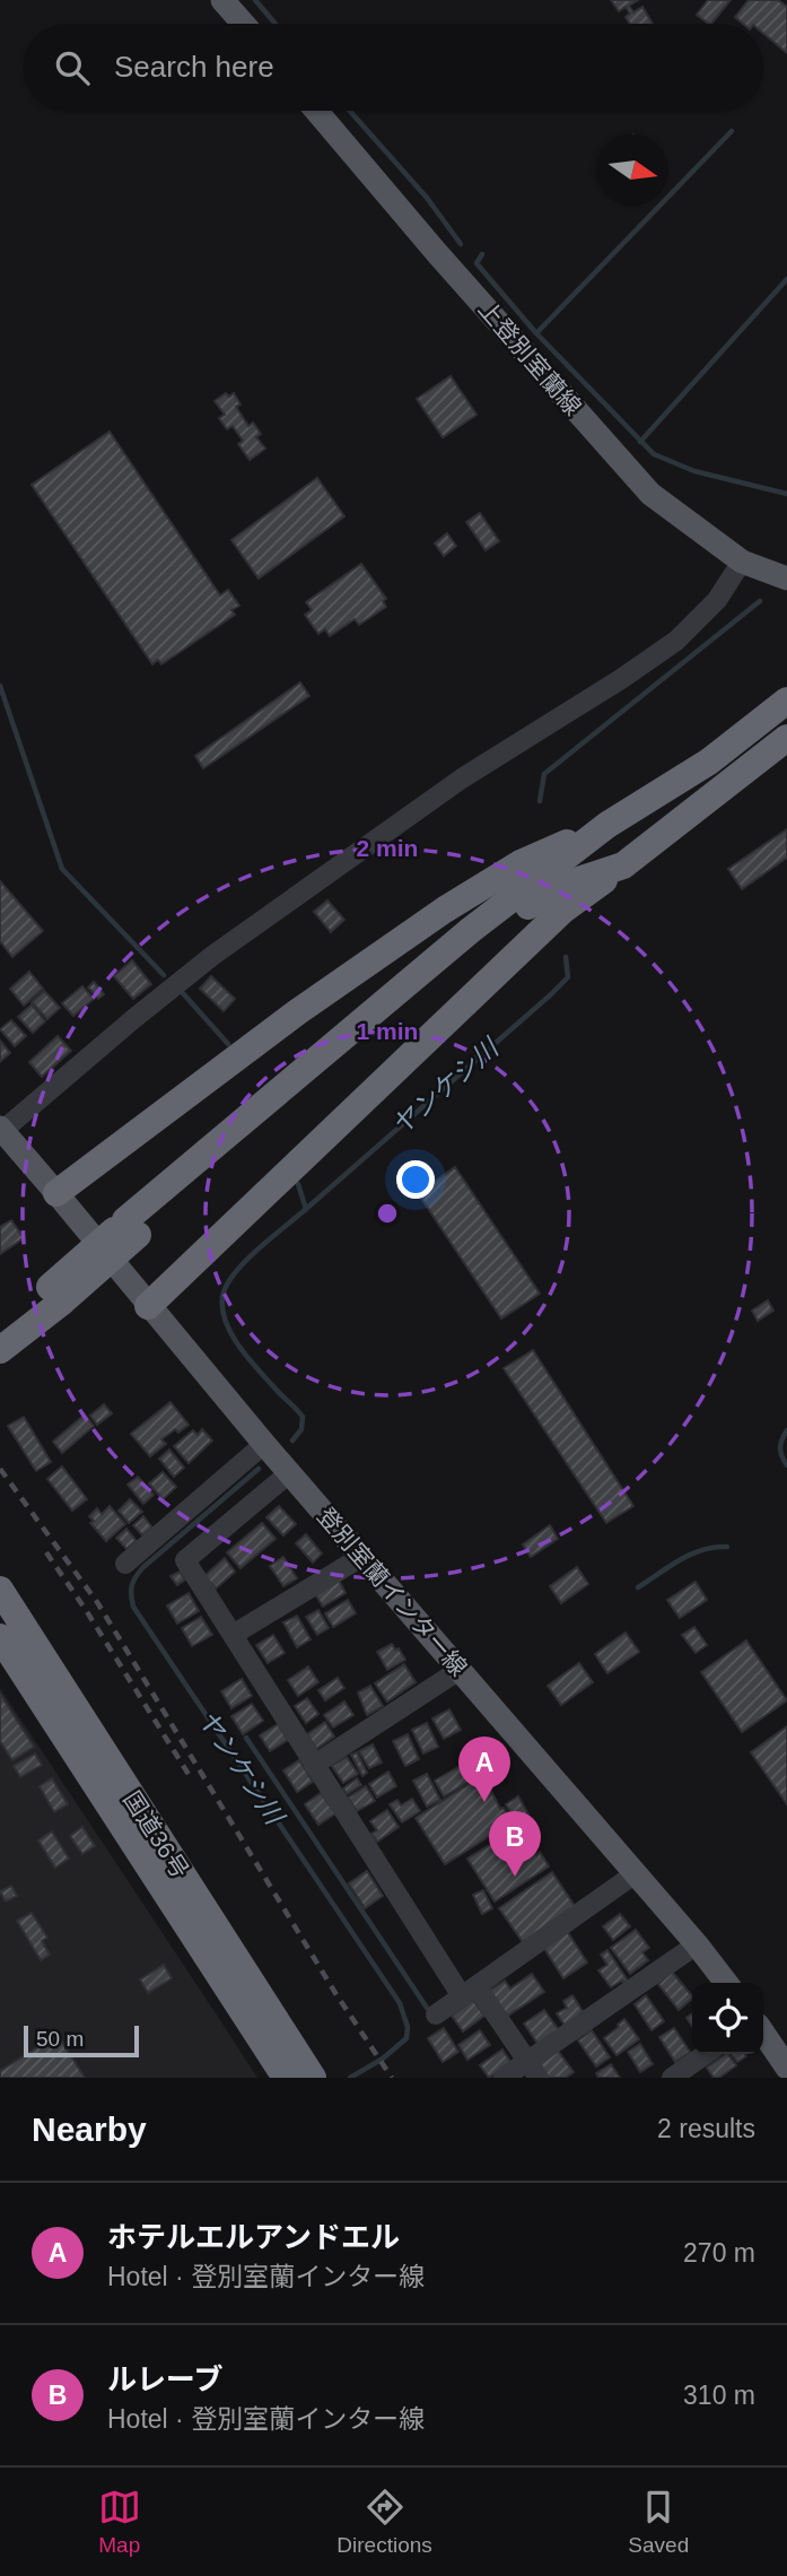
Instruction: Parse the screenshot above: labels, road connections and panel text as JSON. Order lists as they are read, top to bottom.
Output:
{
  "streets": {
    "highway": ["国道36号"],
    "main road": ["上登別室蘭線", "登別室蘭インター線"]
  },
  "water": ["ヤンケシ川"],
  "scale_bar": "50 m",
  "north": "right",
  "page": {
    "search": "Search here",
    "pins": ["A", "B"],
    "scale": "50 m",
    "heading": ["Nearby", "2 results"],
    "list": [
      {
        "mark": "A",
        "name": "ホテルエルアンドエル",
        "note": "Hotel · 登別室蘭インター線",
        "value": "270 m"
      },
      {
        "mark": "B",
        "name": "ルレーブ",
        "note": "Hotel · 登別室蘭インター線",
        "value": "310 m"
      }
    ],
    "nav": ["Map", "Directions", "Saved"]
  },
  "rings": ["2 min", "1 min"]
}
